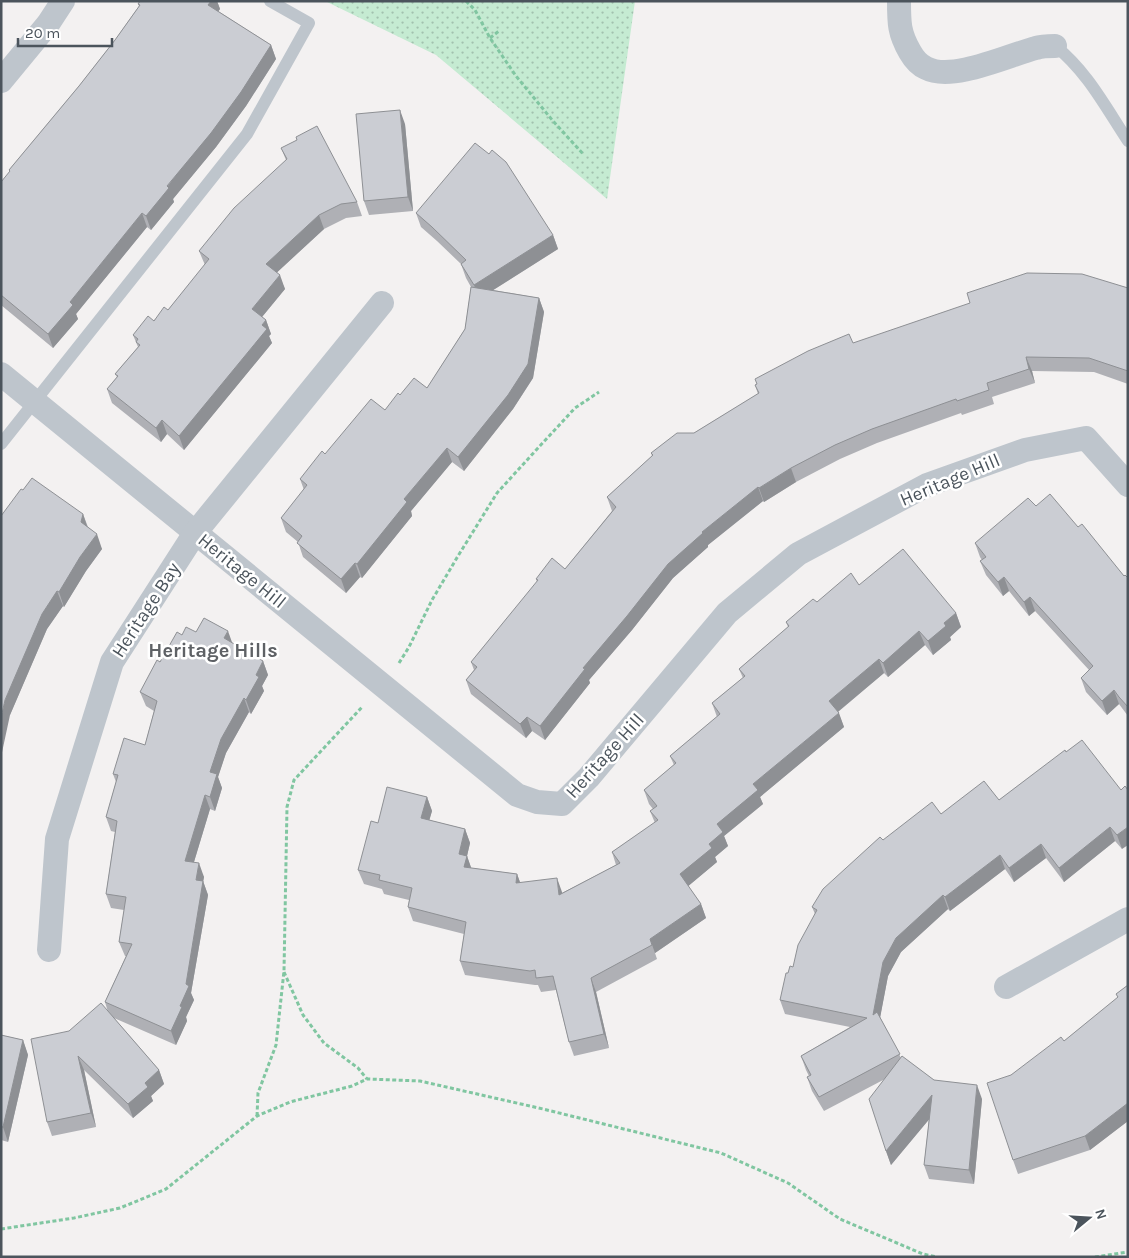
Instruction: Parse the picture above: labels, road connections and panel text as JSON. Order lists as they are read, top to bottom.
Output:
{
  "streets": {
    "street": ["Heritage Hill", "Heritage Bay"]
  },
  "crossings": [
    ["Heritage Hill", "Heritage Bay"]
  ],
  "districts": ["Heritage Hills"],
  "scale_bar": "20 m",
  "north": "right"
}
